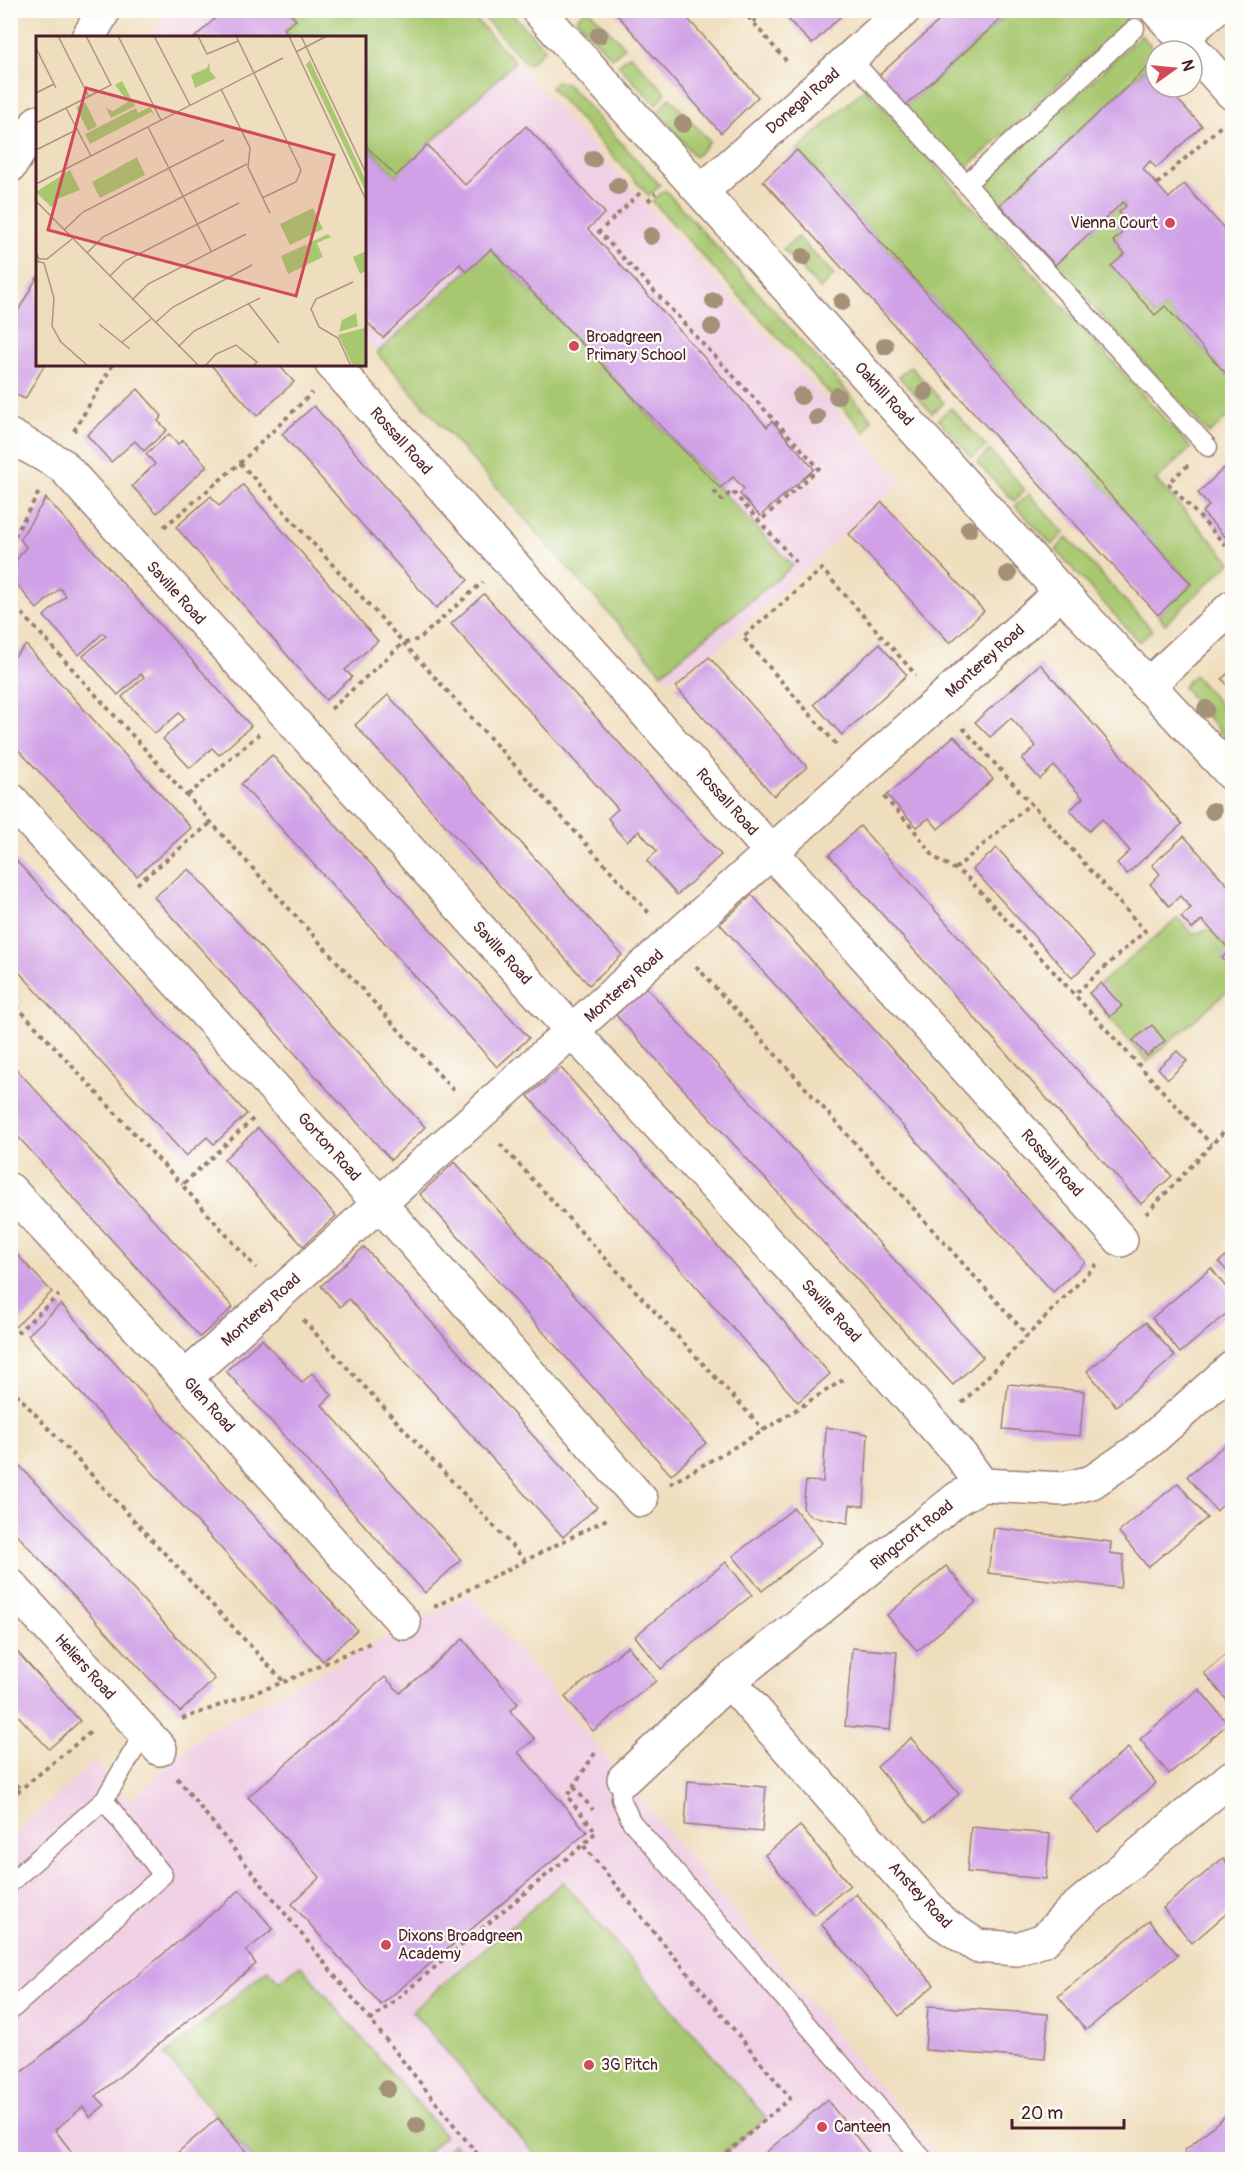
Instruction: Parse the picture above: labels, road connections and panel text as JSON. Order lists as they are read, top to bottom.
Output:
{
  "streets": {
    "street": [
      "Donegal Road",
      "Oakhill Road",
      "Rossall Road",
      "Saville Road",
      "Monterey Road",
      "Gorton Road",
      "Glen Road",
      "Ringcroft Road",
      "Heliers Road",
      "Anstey Road"
    ]
  },
  "crossings": [
    ["Donegal Road", "Oakhill Road"],
    ["Oakhill Road", "Monterey Road"],
    ["Rossall Road", "Monterey Road"],
    ["Saville Road", "Monterey Road"],
    ["Saville Road", "Ringcroft Road"],
    ["Monterey Road", "Gorton Road"],
    ["Monterey Road", "Glen Road"],
    ["Ringcroft Road", "Anstey Road"]
  ],
  "places": [
    "Vienna Court",
    "Broadgreen Primary School",
    "Dixons Broadgreen Academy",
    "3G Pitch",
    "Canteen"
  ],
  "scale_bar": "20 m",
  "north": "right"
}
